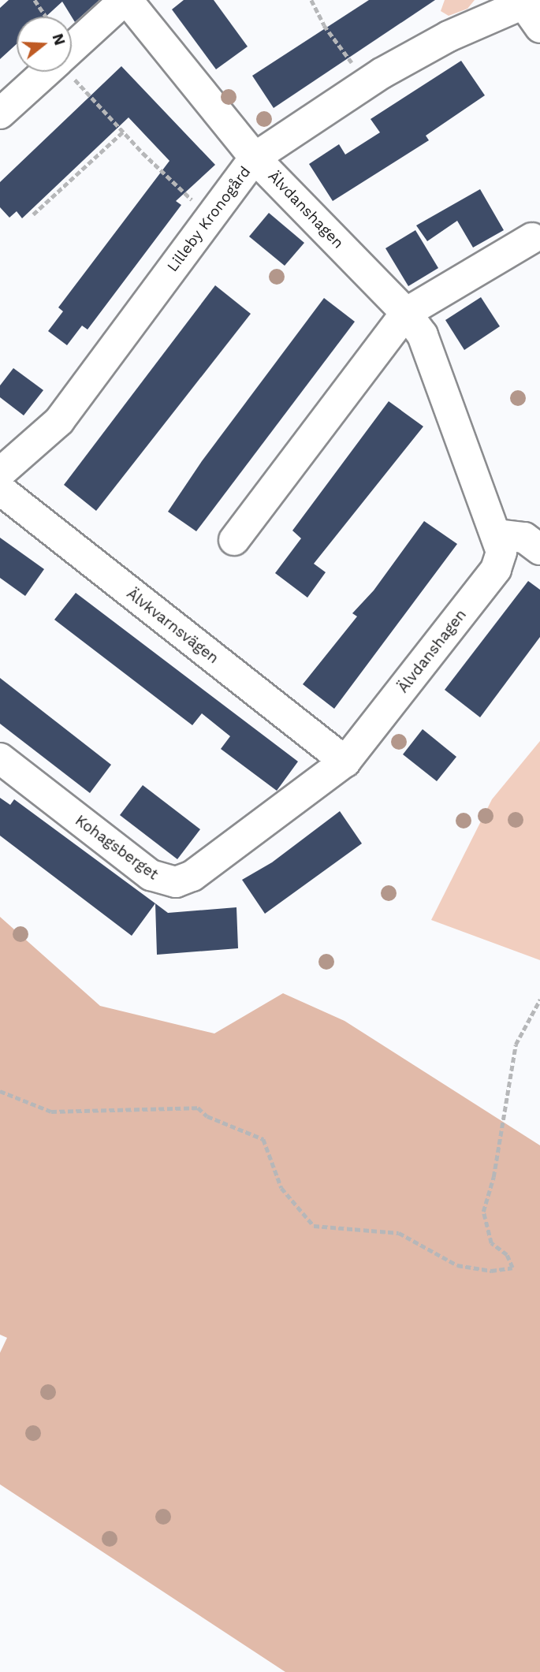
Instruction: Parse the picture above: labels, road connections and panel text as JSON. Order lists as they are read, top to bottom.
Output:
{
  "streets": {
    "street": [
      "Älvdanshagen",
      "Lilleby Kronogård",
      "Älvkvarnsvägen",
      "Kohagsberget"
    ]
  },
  "crossings": [
    ["Älvdanshagen", "Lilleby Kronogård"],
    ["Älvdanshagen", "Älvkvarnsvägen"],
    ["Älvdanshagen", "Kohagsberget"],
    ["Älvkvarnsvägen", "Kohagsberget"]
  ],
  "north": "right"
}
